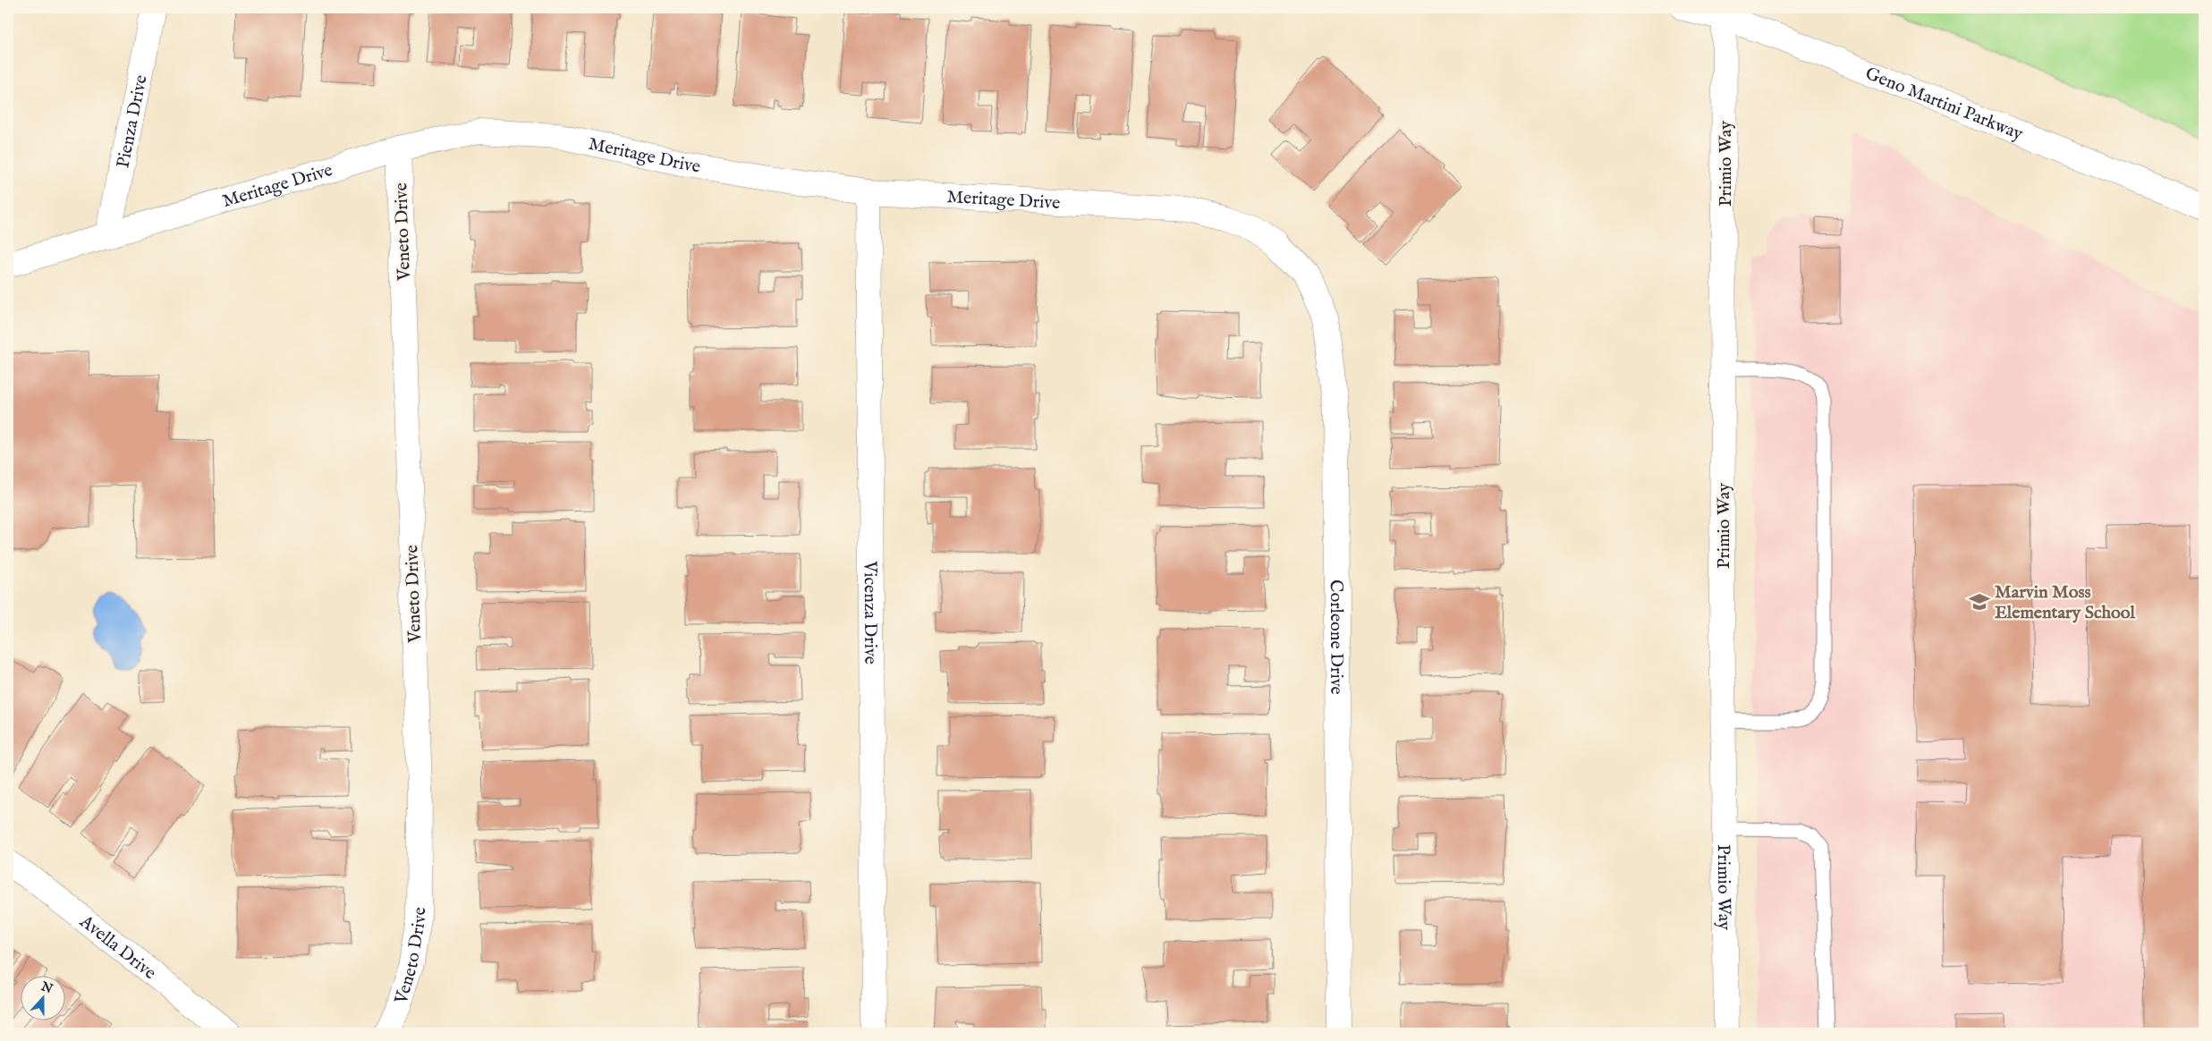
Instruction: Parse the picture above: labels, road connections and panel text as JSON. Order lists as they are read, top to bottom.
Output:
{
  "streets": {
    "street": [
      "Geno Martini Parkway",
      "Pienza Drive",
      "Meritage Drive",
      "Primio Way",
      "Veneto Drive",
      "Vicenza Drive",
      "Corleone Drive",
      "Avella Drive"
    ]
  },
  "crossings": [
    ["Geno Martini Parkway", "Primio Way"],
    ["Pienza Drive", "Meritage Drive"],
    ["Meritage Drive", "Veneto Drive"],
    ["Meritage Drive", "Vicenza Drive"],
    ["Meritage Drive", "Corleone Drive"]
  ],
  "places": {
    "school or university": ["Marvin Moss Elementary School"]
  },
  "north": "top"
}
